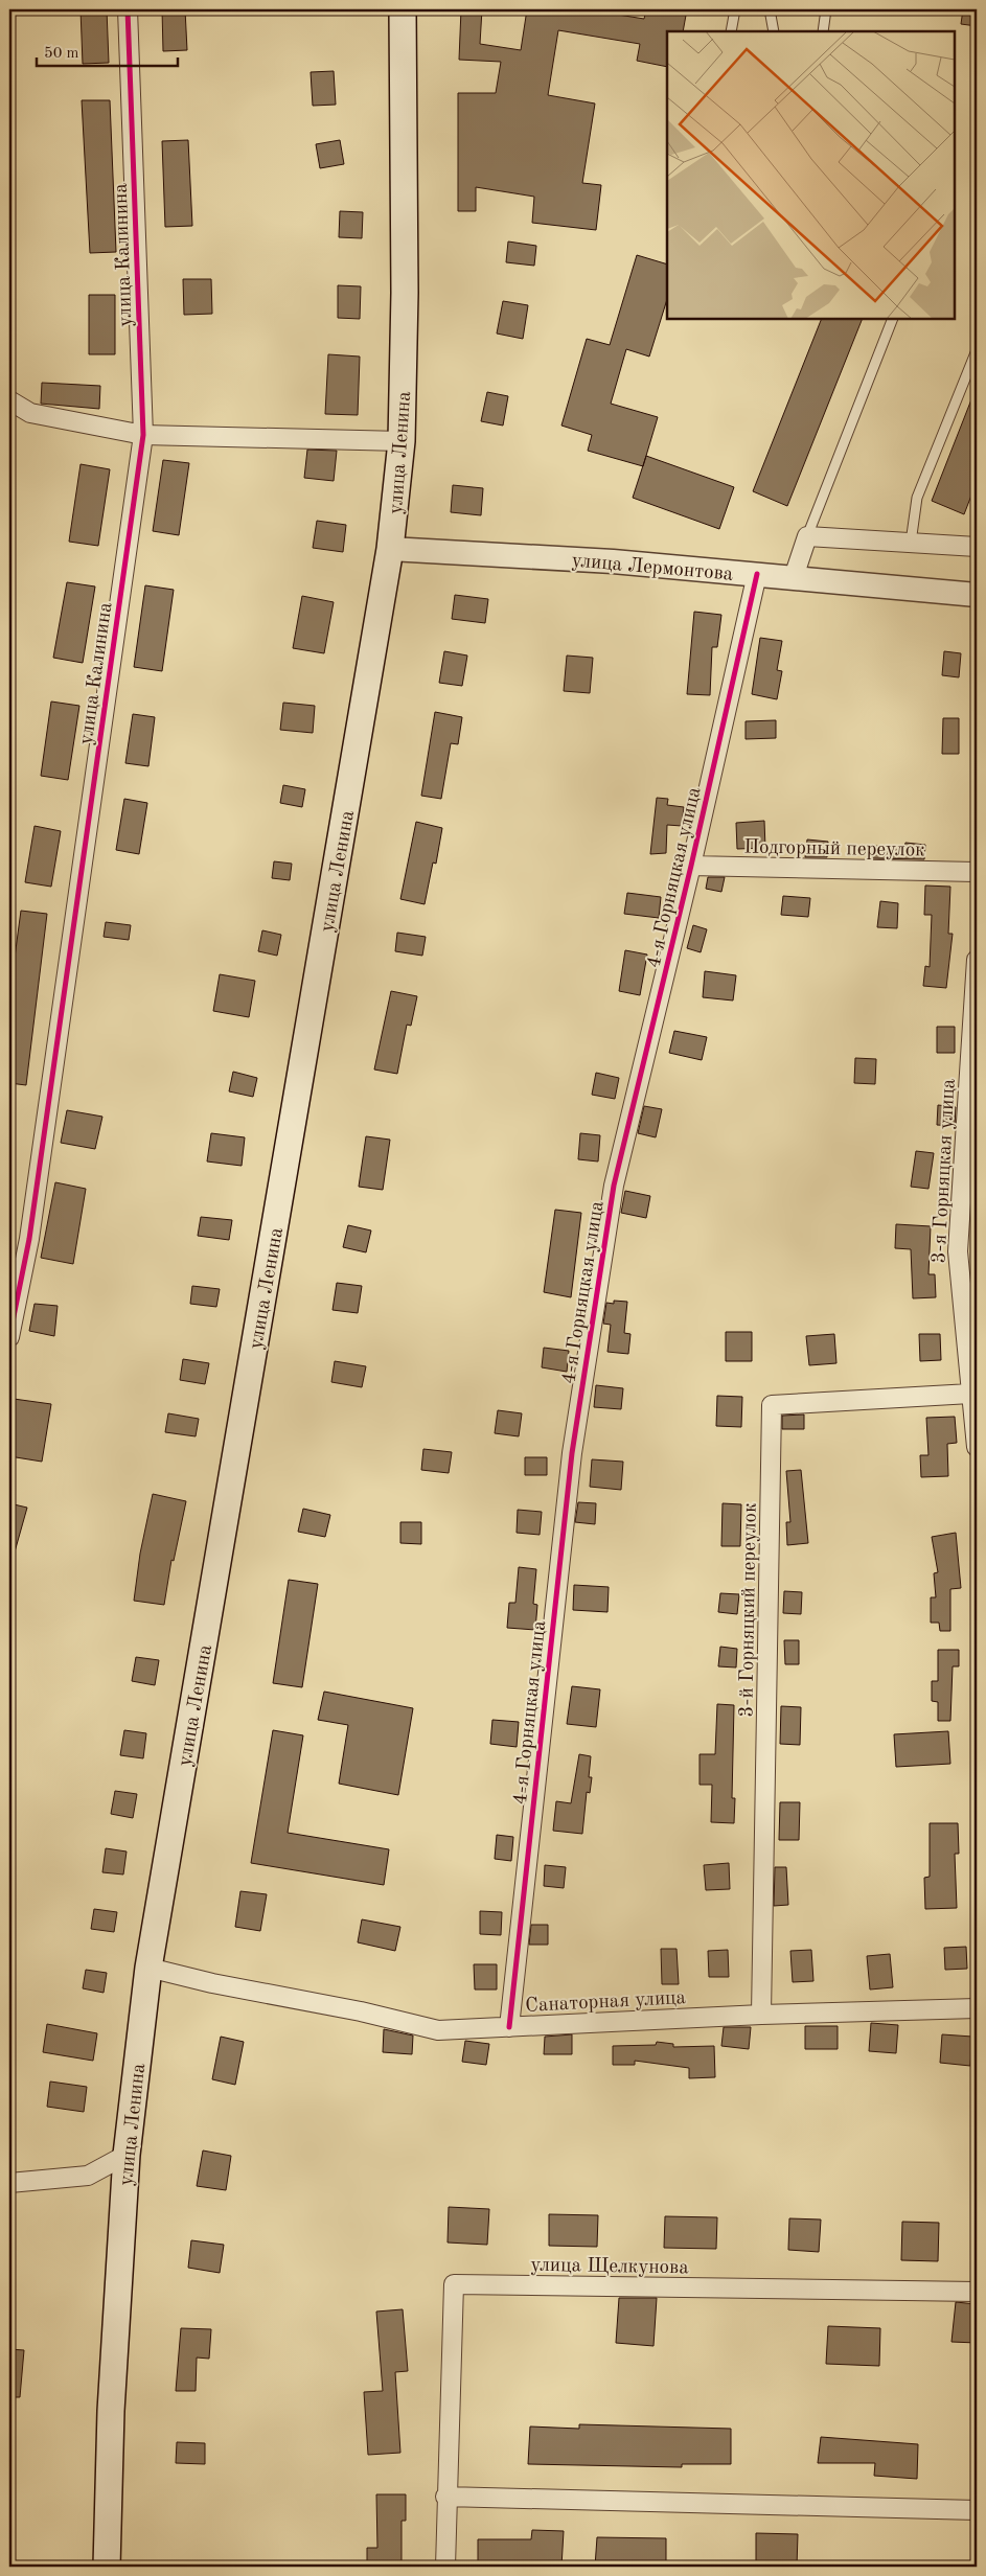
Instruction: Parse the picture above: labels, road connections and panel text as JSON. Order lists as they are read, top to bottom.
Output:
{
  "streets": {
    "main road": ["улица Ленина"],
    "street": [
      "улица Калинина",
      "улица Лермонтова",
      "Подгорный переулок",
      "4-я Горняцкая улица",
      "3-я Горняцкая улица",
      "3-й Горняцкий переулок",
      "Санаторная улица",
      "улица Щелкунова"
    ]
  },
  "crossings": [
    ["улица Ленина", "улица Лермонтова"],
    ["улица Ленина", "Санаторная улица"],
    ["улица Лермонтова", "4-я Горняцкая улица"],
    ["Подгорный переулок", "4-я Горняцкая улица"],
    ["4-я Горняцкая улица", "Санаторная улица"],
    ["3-я Горняцкая улица", "3-й Горняцкий переулок"],
    ["3-й Горняцкий переулок", "Санаторная улица"]
  ],
  "scale_bar": "50 m"
}
